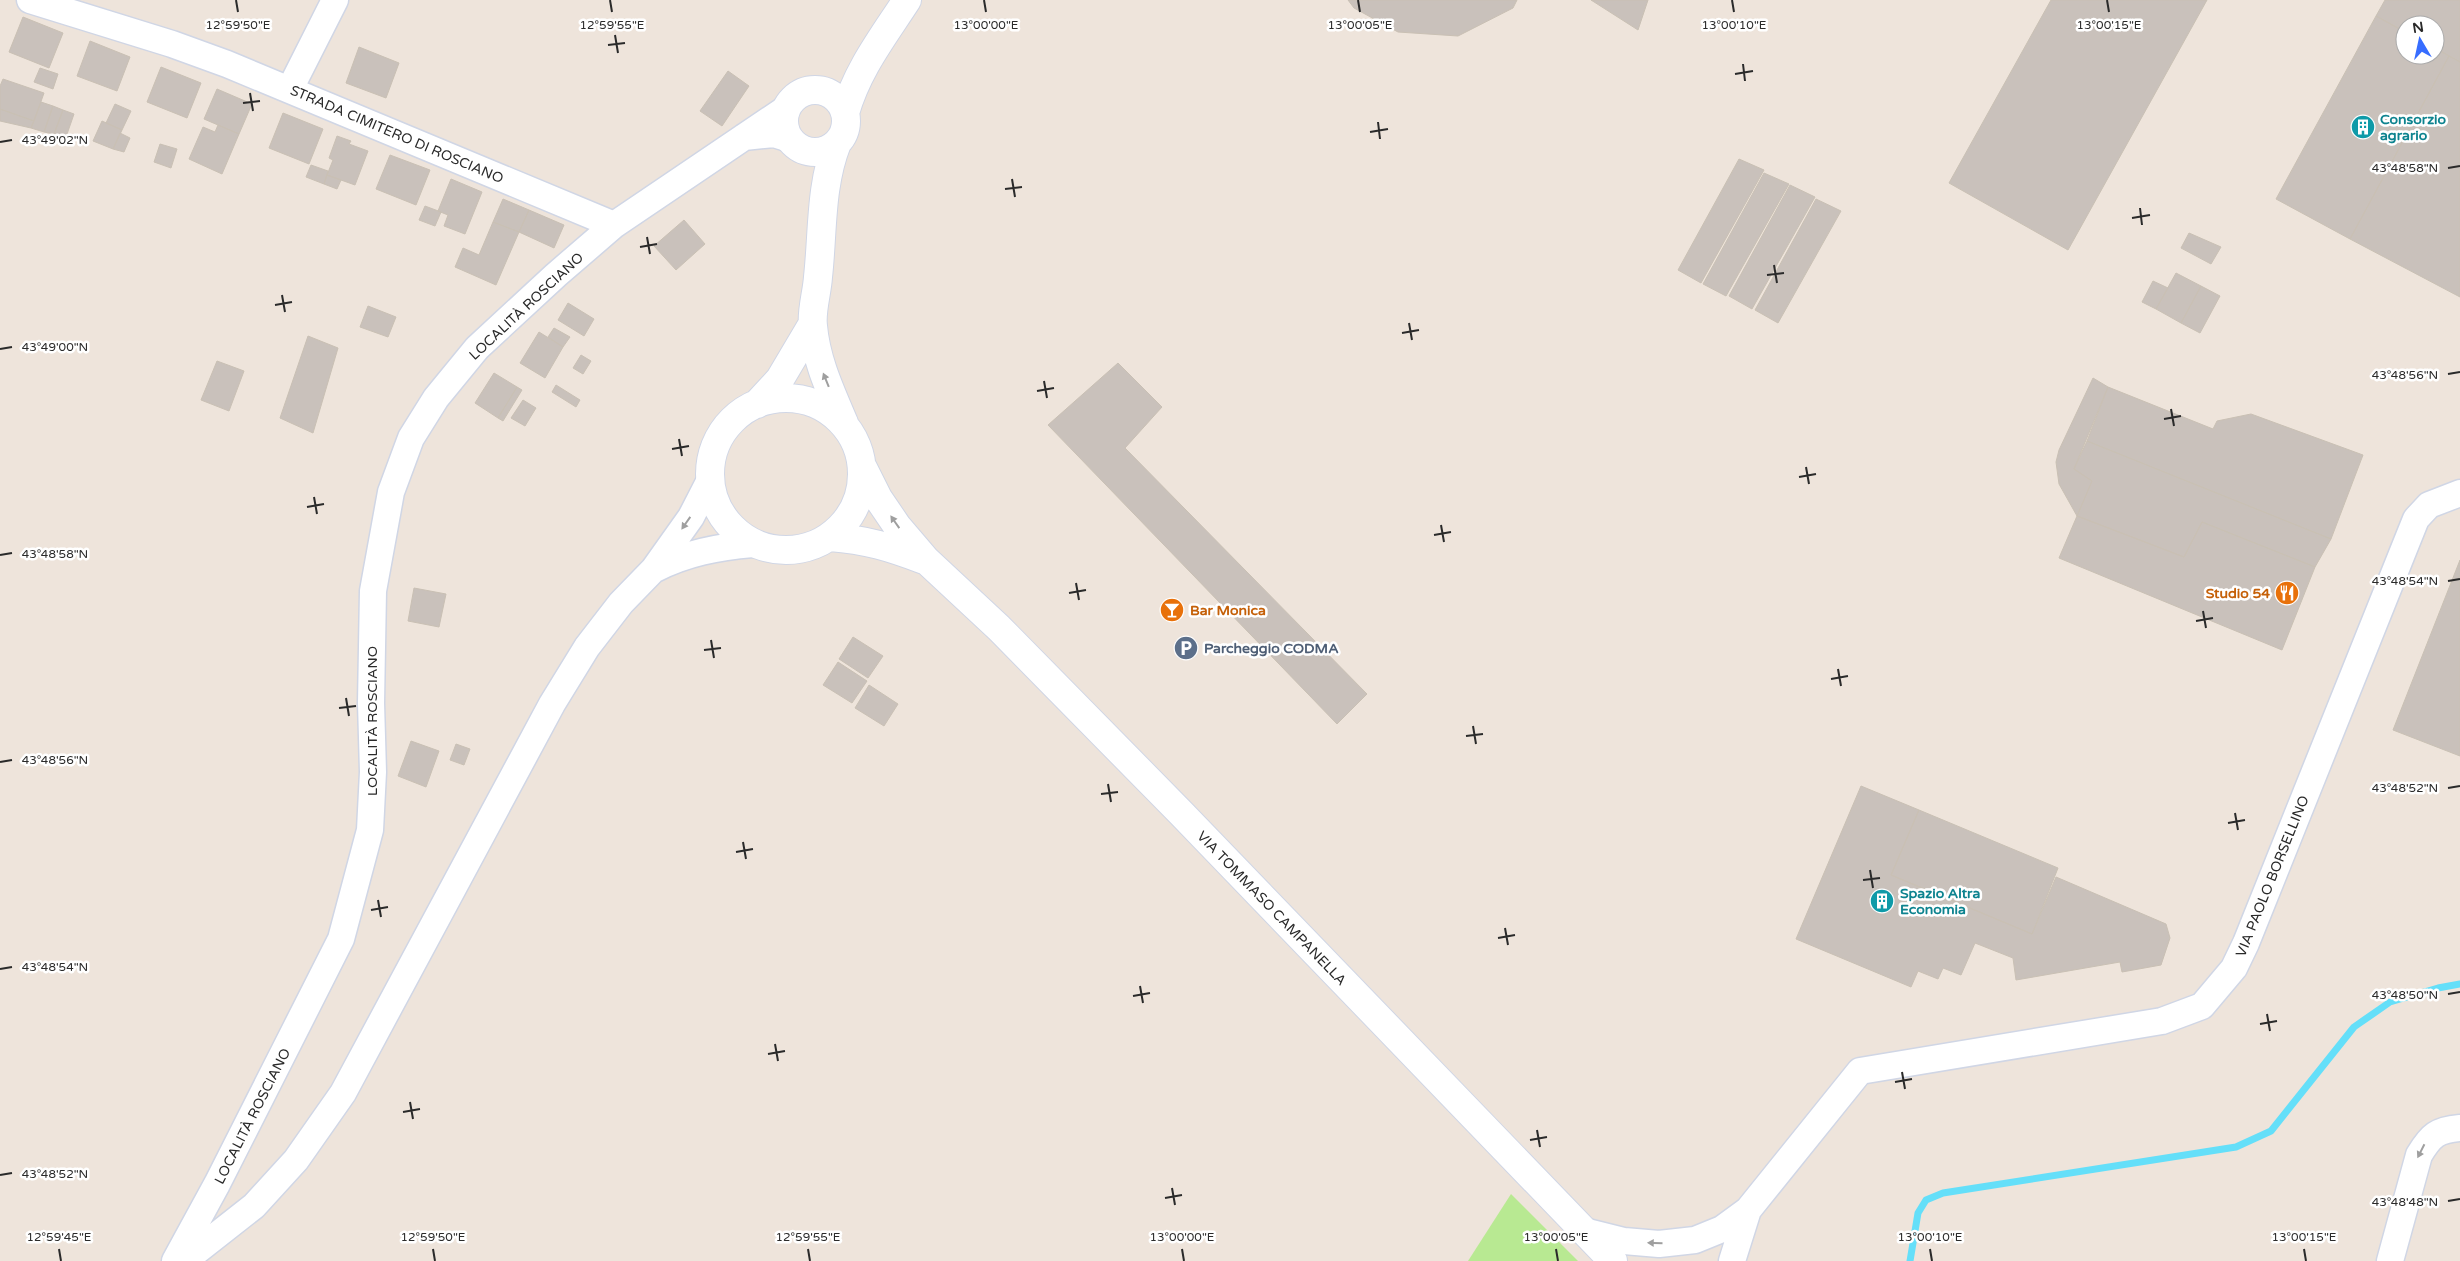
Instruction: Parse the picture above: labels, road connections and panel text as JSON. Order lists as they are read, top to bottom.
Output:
{
  "streets": {
    "main road": ["VIA TOMMASO CAMPANELLA"],
    "street": ["STRADA CIMITERO DI ROSCIANO", "LOCALITÀ ROSCIANO", "VIA PAOLO BORSELLINO"]
  },
  "crossings": [
    ["STRADA CIMITERO DI ROSCIANO", "LOCALITÀ ROSCIANO"],
    ["VIA PAOLO BORSELLINO", "VIA TOMMASO CAMPANELLA"]
  ],
  "places": {
    "building": ["Consorzio agrario", "Spazio Altra Economia"],
    "restaurant": ["Studio 54"],
    "bar": ["Bar Monica"],
    "parking": ["Parcheggio CODMA"]
  },
  "north": "top",
  "coordinates": [
    "12°59'50\"E",
    "12°59'55\"E",
    "13°00'00\"E",
    "13°00'05\"E",
    "13°00'10\"E",
    "13°00'15\"E",
    "43°49'02\"N",
    "43°48'58\"N",
    "43°49'00\"N",
    "43°48'56\"N",
    "43°48'54\"N",
    "43°48'52\"N",
    "43°48'50\"N",
    "43°48'48\"N",
    "12°59'45\"E"
  ]
}
